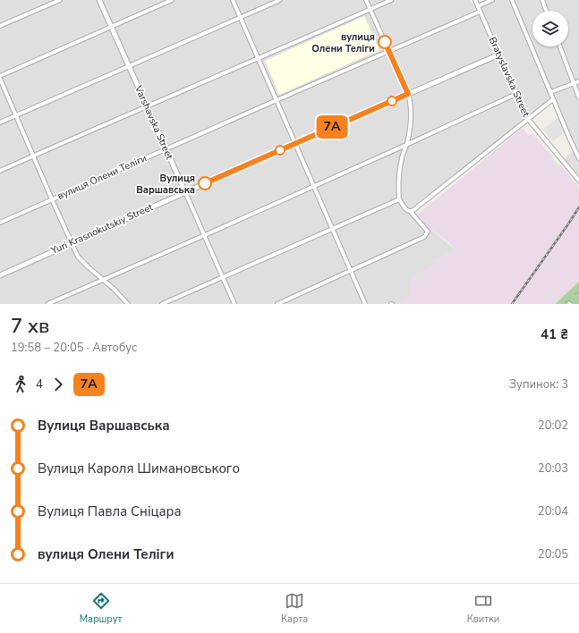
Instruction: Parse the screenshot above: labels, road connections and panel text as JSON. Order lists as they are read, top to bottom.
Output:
{
  "streets": {
    "street": [
      "Bratyslavska Street",
      "Varshavska Street",
      "вулиця Олени Теліги",
      "Yuri Krasnokutskiy Street"
    ]
  },
  "crossings": [
    ["Bratyslavska Street", "вулиця Олени Теліги"],
    ["Bratyslavska Street", "Yuri Krasnokutskiy Street"],
    ["Varshavska Street", "вулиця Олени Теліги"],
    ["Varshavska Street", "Yuri Krasnokutskiy Street"]
  ],
  "places": ["вулиця Олени Теліги", "Вулиця Варшавська"],
  "lines": ["bus line 7А"],
  "page": {
    "on_map": "7А",
    "heading": ["7 хв", "19:58 – 20:05 · Автобус", "41 ₴"],
    "legs": ["4", "7А", "Зупинок: 3"],
    "list": [
      {
        "name": "Вулиця Варшавська",
        "value": "20:02"
      },
      {
        "name": "Вулиця Кароля Шимановського",
        "value": "20:03"
      },
      {
        "name": "Вулиця Павла Сніцара",
        "value": "20:04"
      },
      {
        "name": "вулиця Олени Теліги",
        "value": "20:05"
      }
    ],
    "tabs": ["Маршрут", "Карта", "Квитки"]
  }
}
